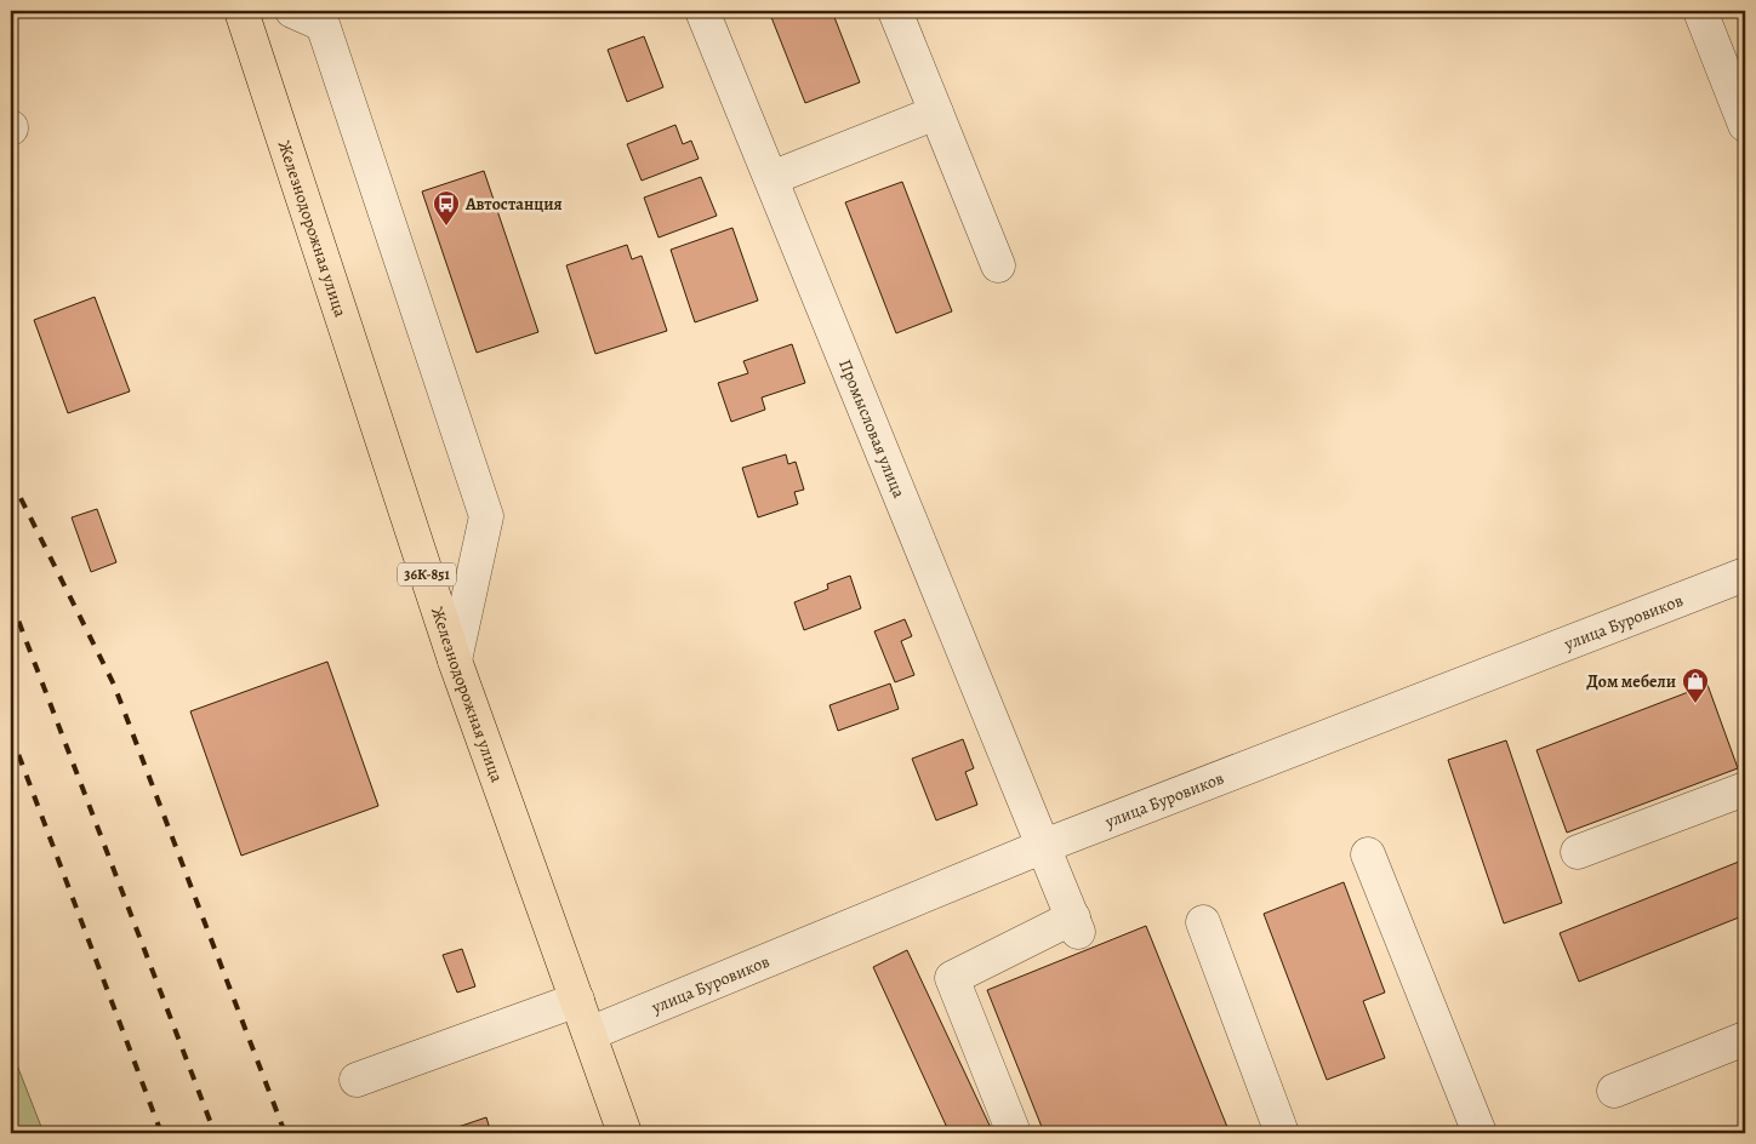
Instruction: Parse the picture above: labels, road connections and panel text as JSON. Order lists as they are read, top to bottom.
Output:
{
  "streets": {
    "main road": ["Железнодорожная улица", "36К-851"],
    "street": ["Промысловая улица", "улица Буровиков"]
  },
  "crossings": [
    ["Железнодорожная улица", "улица Буровиков"],
    ["Промысловая улица", "улица Буровиков"]
  ],
  "places": {
    "bus stop": ["Автостанция"],
    "shop": ["Дом мебели"]
  }
}
